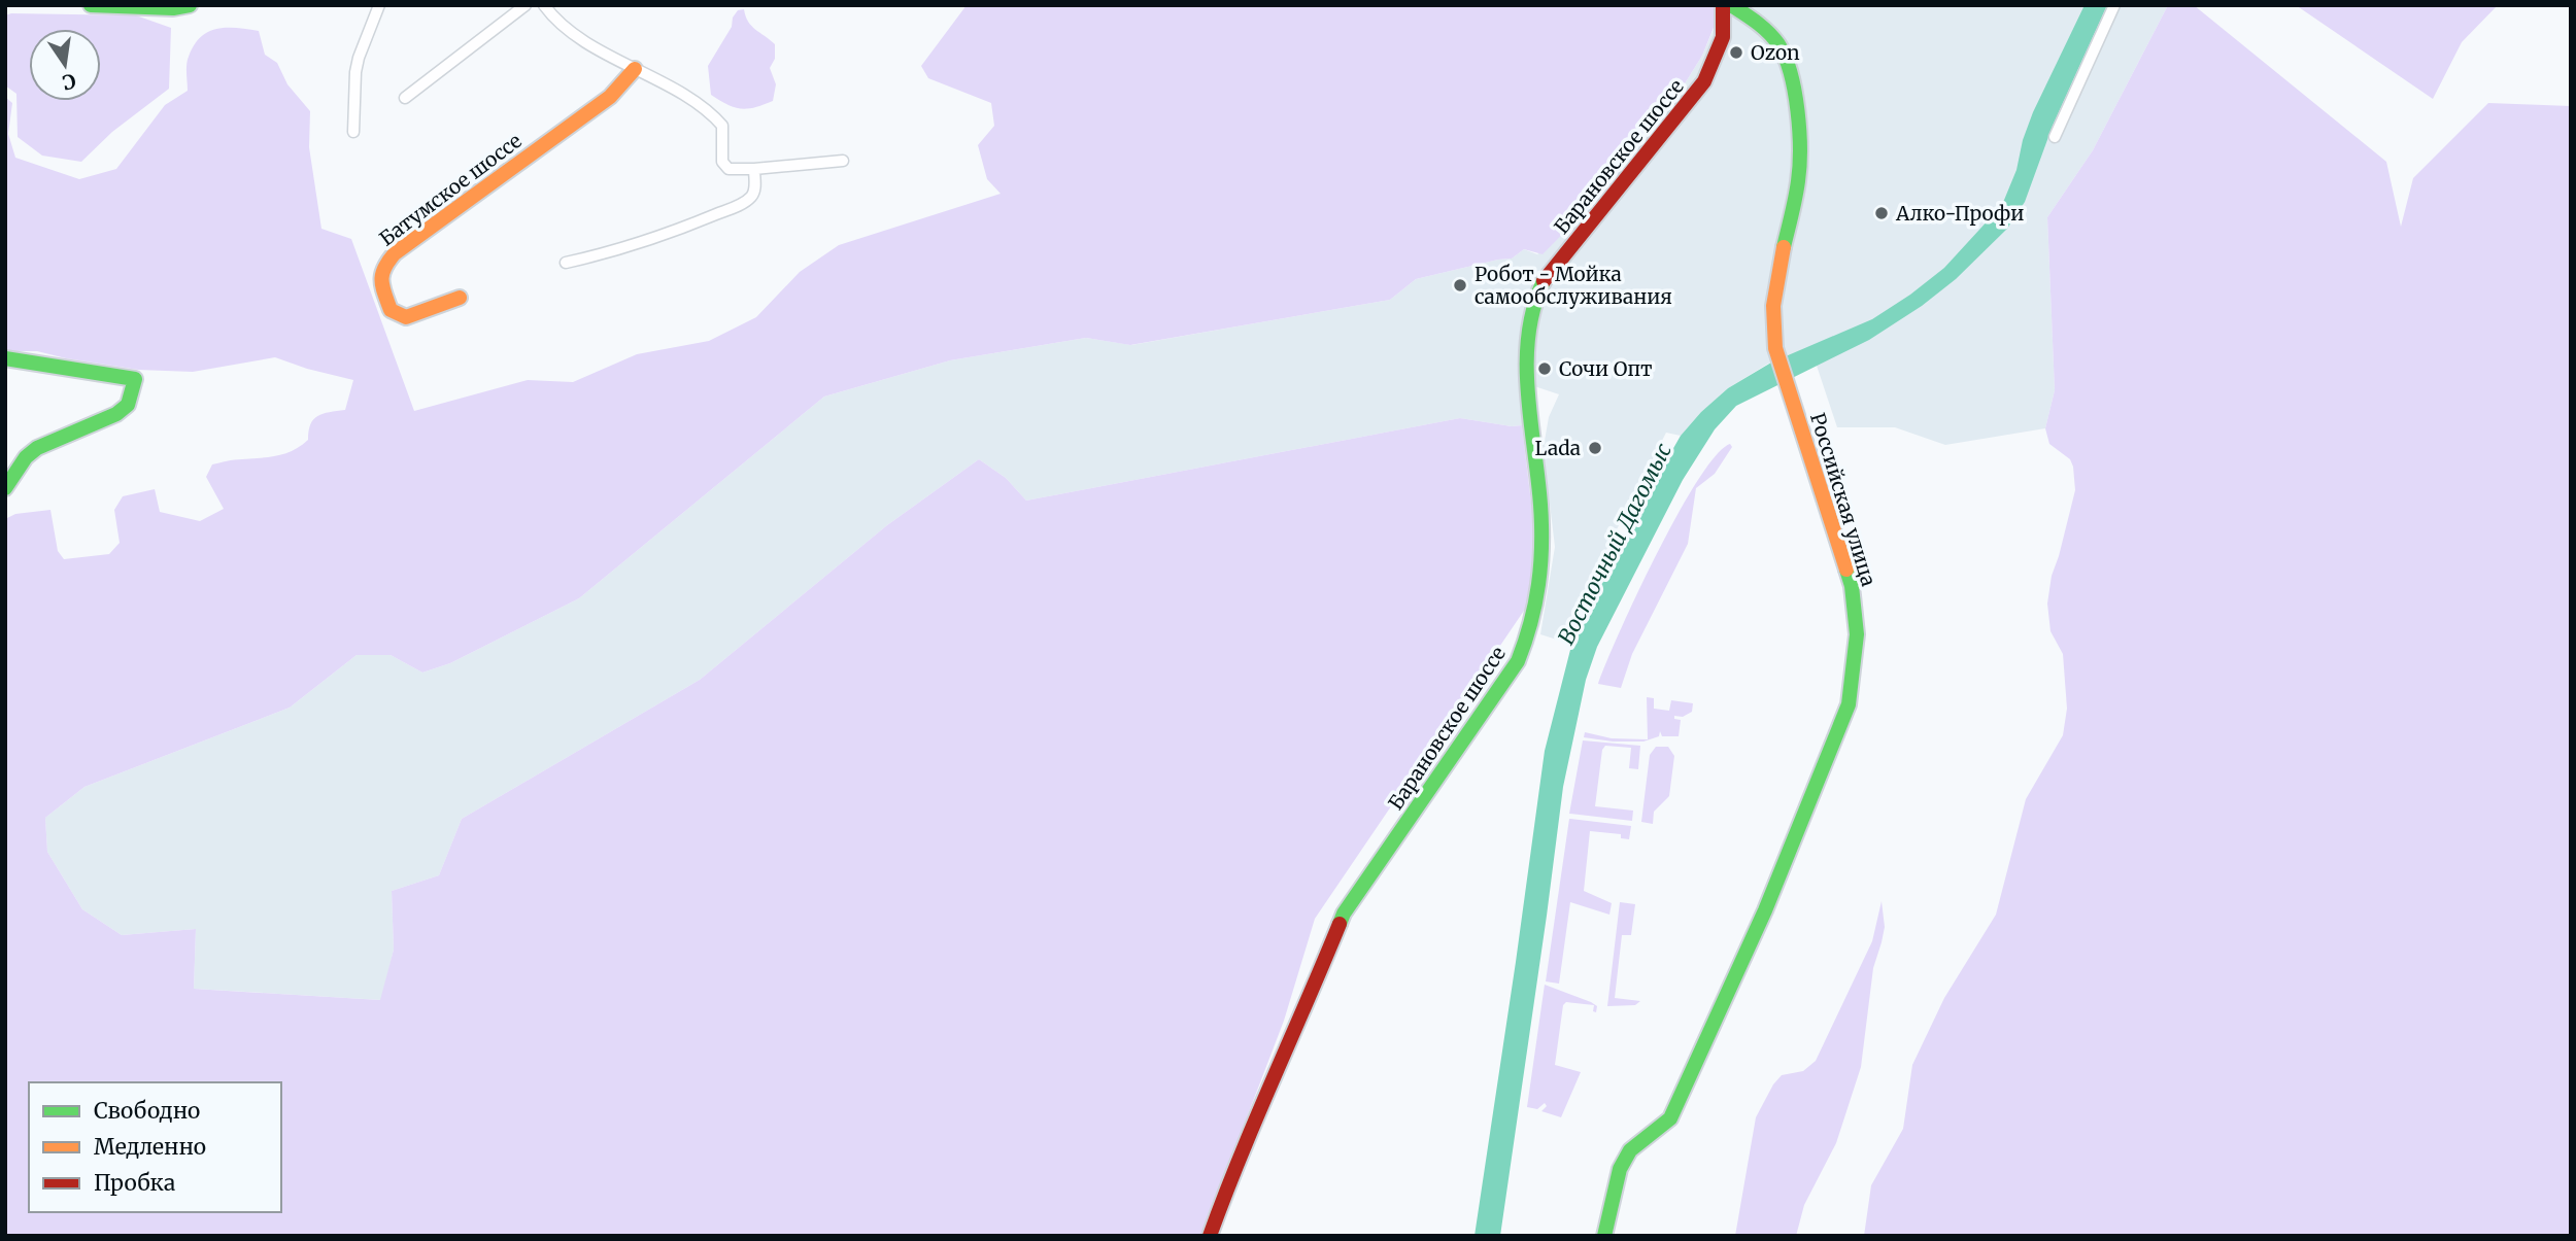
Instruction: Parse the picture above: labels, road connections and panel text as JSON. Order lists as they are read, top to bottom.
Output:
{
  "streets": {
    "main road": ["Барановское шоссе", "Батумское шоссе", "Российская улица"]
  },
  "water": ["Восточный Дагомыс"],
  "places": [
    "Ozon",
    "Алко-Профи",
    "Робот - Мойка самообслуживания",
    "Сочи Опт",
    "Lada"
  ],
  "legend": ["Свободно", "Медленно", "Пробка"],
  "north": "bottom"
}
